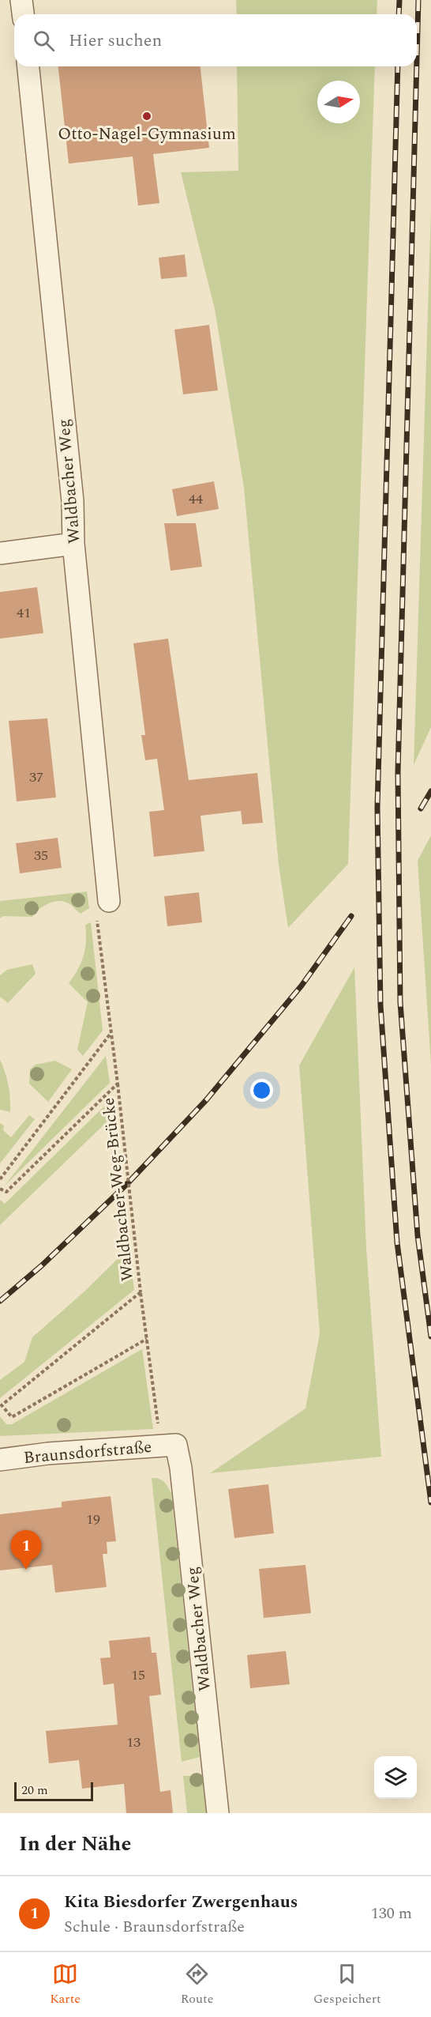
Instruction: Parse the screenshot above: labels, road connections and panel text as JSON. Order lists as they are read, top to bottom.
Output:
{
  "streets": {
    "street": ["Waldbacher Weg", "Braunsdorfstraße"],
    "path": ["Waldbacher-Weg-Brücke"]
  },
  "crossings": [
    ["Waldbacher Weg", "Waldbacher-Weg-Brücke"],
    ["Waldbacher Weg", "Braunsdorfstraße"],
    ["Waldbacher-Weg-Brücke", "Braunsdorfstraße"]
  ],
  "places": ["Otto-Nagel-Gymnasium"],
  "house_numbers": [
    "44",
    "41",
    "37",
    "35",
    "19",
    "15",
    "13"
  ],
  "scale_bar": "20 m",
  "north": "right",
  "page": {
    "search": "Hier suchen",
    "pins": "1",
    "scale": "20 m",
    "heading": "In der Nähe",
    "list": [
      {
        "mark": "1",
        "name": "Kita Biesdorfer Zwergenhaus",
        "note": "Schule · Braunsdorfstraße",
        "value": "130 m"
      }
    ],
    "nav": ["Karte", "Route", "Gespeichert"]
  }
}
